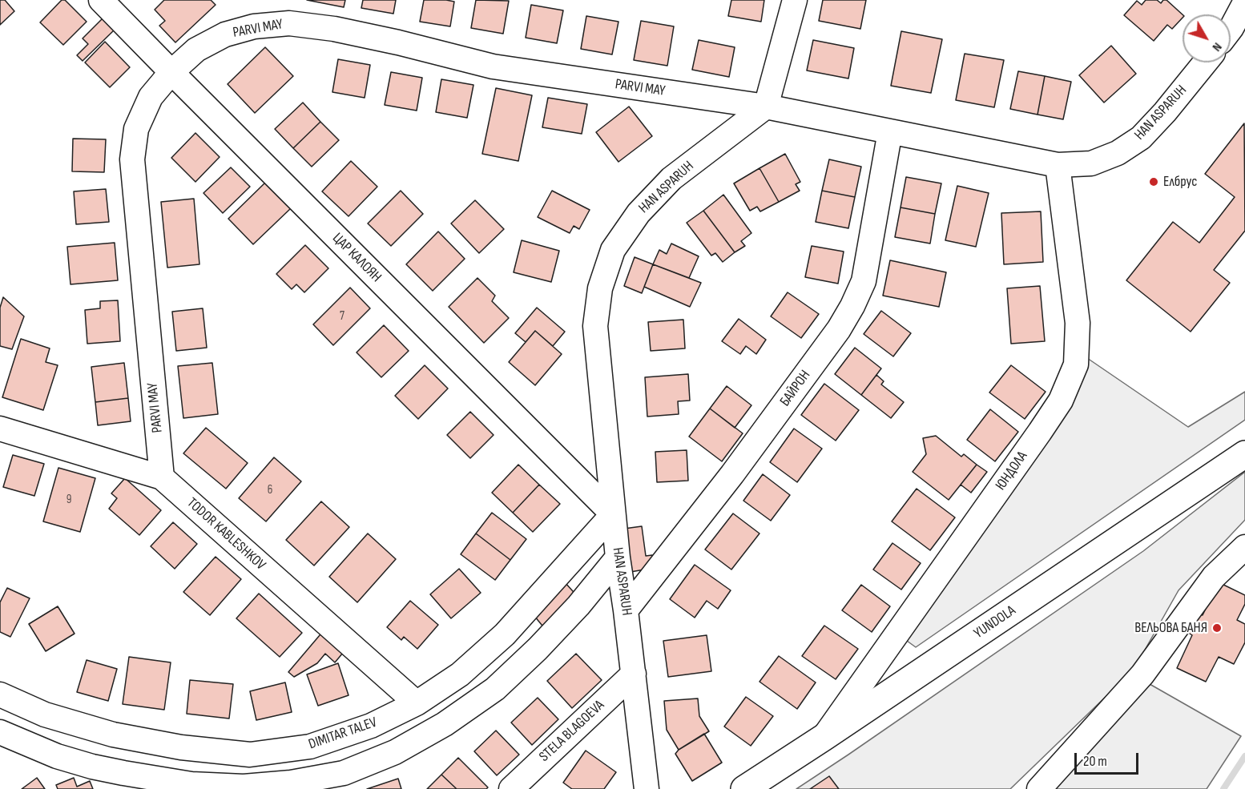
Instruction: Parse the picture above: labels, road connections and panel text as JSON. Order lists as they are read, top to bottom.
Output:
{
  "streets": {
    "main road": ["YUNDOLA"],
    "street": [
      "PARVI MAY",
      "HAN ASPARUH",
      "ЦАР КАЛОЯН",
      "БАЙРОН",
      "ЮНДОЛА",
      "TODOR KABLESHKOV",
      "STELA BLAGOEVA",
      "DIMITAR TALEV"
    ]
  },
  "crossings": [
    ["PARVI MAY", "HAN ASPARUH"],
    ["PARVI MAY", "ЦАР КАЛОЯН"],
    ["PARVI MAY", "TODOR KABLESHKOV"],
    ["HAN ASPARUH", "ЦАР КАЛОЯН"],
    ["HAN ASPARUH", "БАЙРОН"],
    ["HAN ASPARUH", "ЮНДОЛА"],
    ["HAN ASPARUH", "STELA BLAGOEVA"],
    ["HAN ASPARUH", "DIMITAR TALEV"],
    ["ЦАР КАЛОЯН", "DIMITAR TALEV"],
    ["ЮНДОЛА", "YUNDOLA"],
    ["TODOR KABLESHKOV", "DIMITAR TALEV"]
  ],
  "places": ["Елбрус", "ВЕЛЬОВА БАНЯ"],
  "house_numbers": ["7", "6", "9"],
  "scale_bar": "20 m",
  "north": "bottom right"
}
